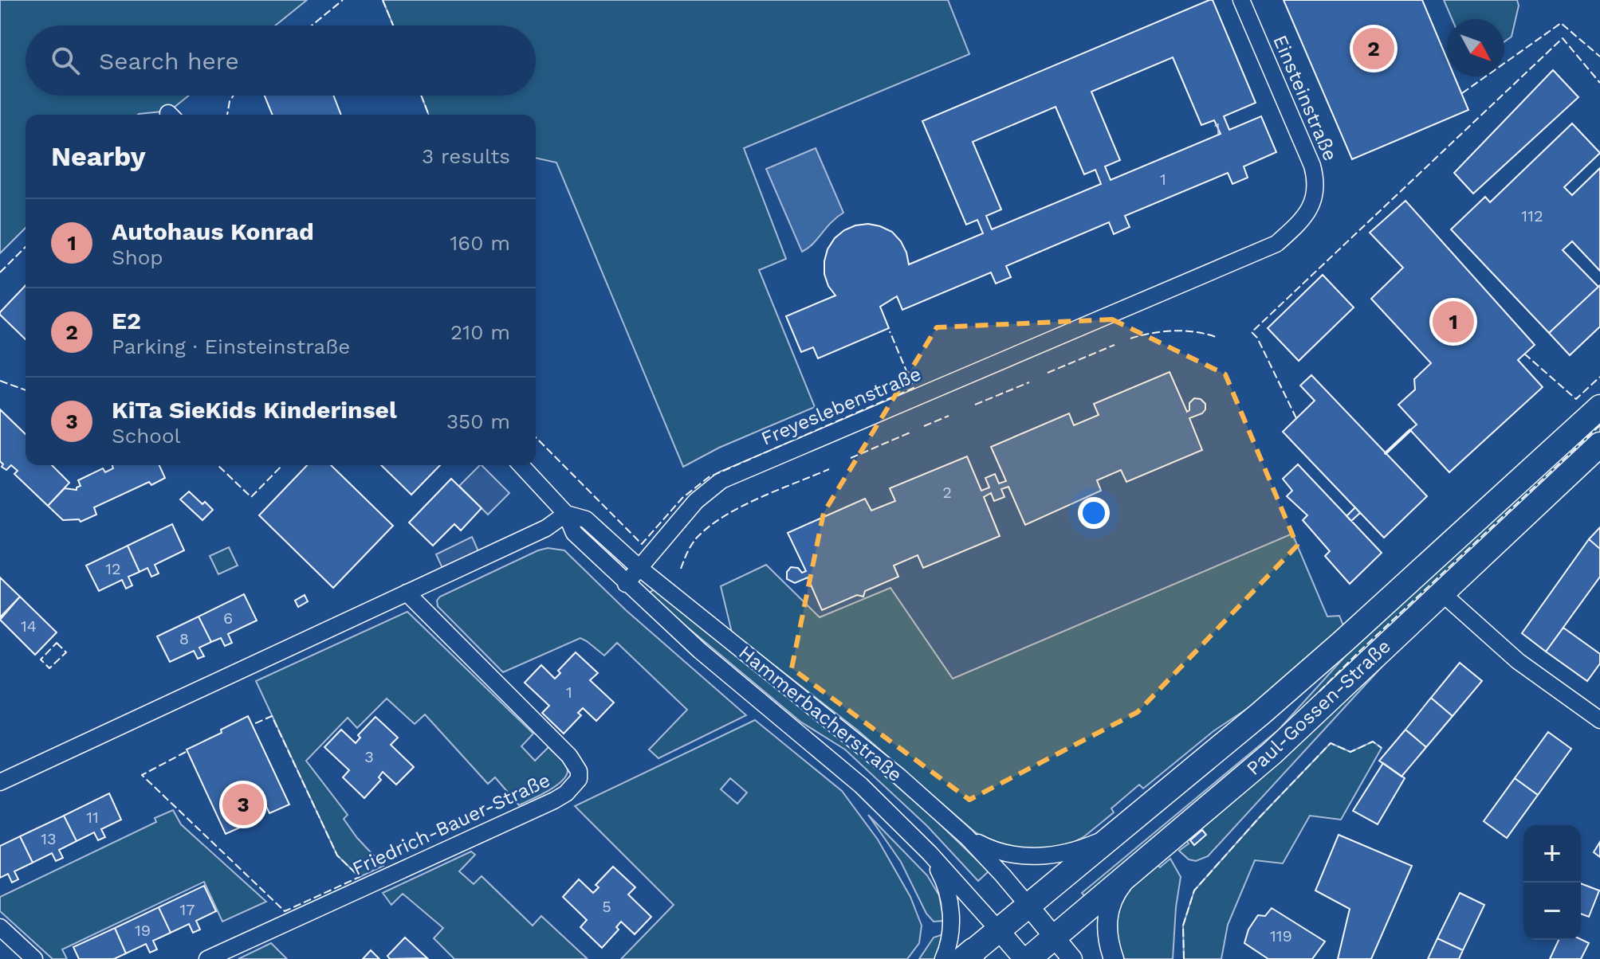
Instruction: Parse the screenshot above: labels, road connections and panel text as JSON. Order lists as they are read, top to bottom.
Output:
{
  "streets": {
    "main road": ["Paul-Gossen-Straße"],
    "street": [
      "Einsteinstraße",
      "Freyeslebenstraße",
      "Hammerbacherstraße",
      "Friedrich-Bauer-Straße"
    ]
  },
  "crossings": [
    ["Einsteinstraße", "Freyeslebenstraße"],
    ["Freyeslebenstraße", "Hammerbacherstraße"],
    ["Paul-Gossen-Straße", "Hammerbacherstraße"]
  ],
  "house_numbers": [
    "1",
    "1",
    "112",
    "2",
    "12",
    "6",
    "14",
    "8",
    "1",
    "3",
    "11",
    "13",
    "5",
    "17",
    "19",
    "119"
  ],
  "north": "bottom right",
  "page": {
    "pins": ["2", "1", "3"],
    "search": "Search here",
    "heading": ["Nearby", "3 results"],
    "list": [
      {
        "mark": "1",
        "name": "Autohaus Konrad",
        "note": "Shop",
        "value": "160 m"
      },
      {
        "mark": "2",
        "name": "E2",
        "note": "Parking · Einsteinstraße",
        "value": "210 m"
      },
      {
        "mark": "3",
        "name": "KiTa SieKids Kinderinsel",
        "note": "School",
        "value": "350 m"
      }
    ],
    "map_buttons": ["+", "−"]
  }
}
